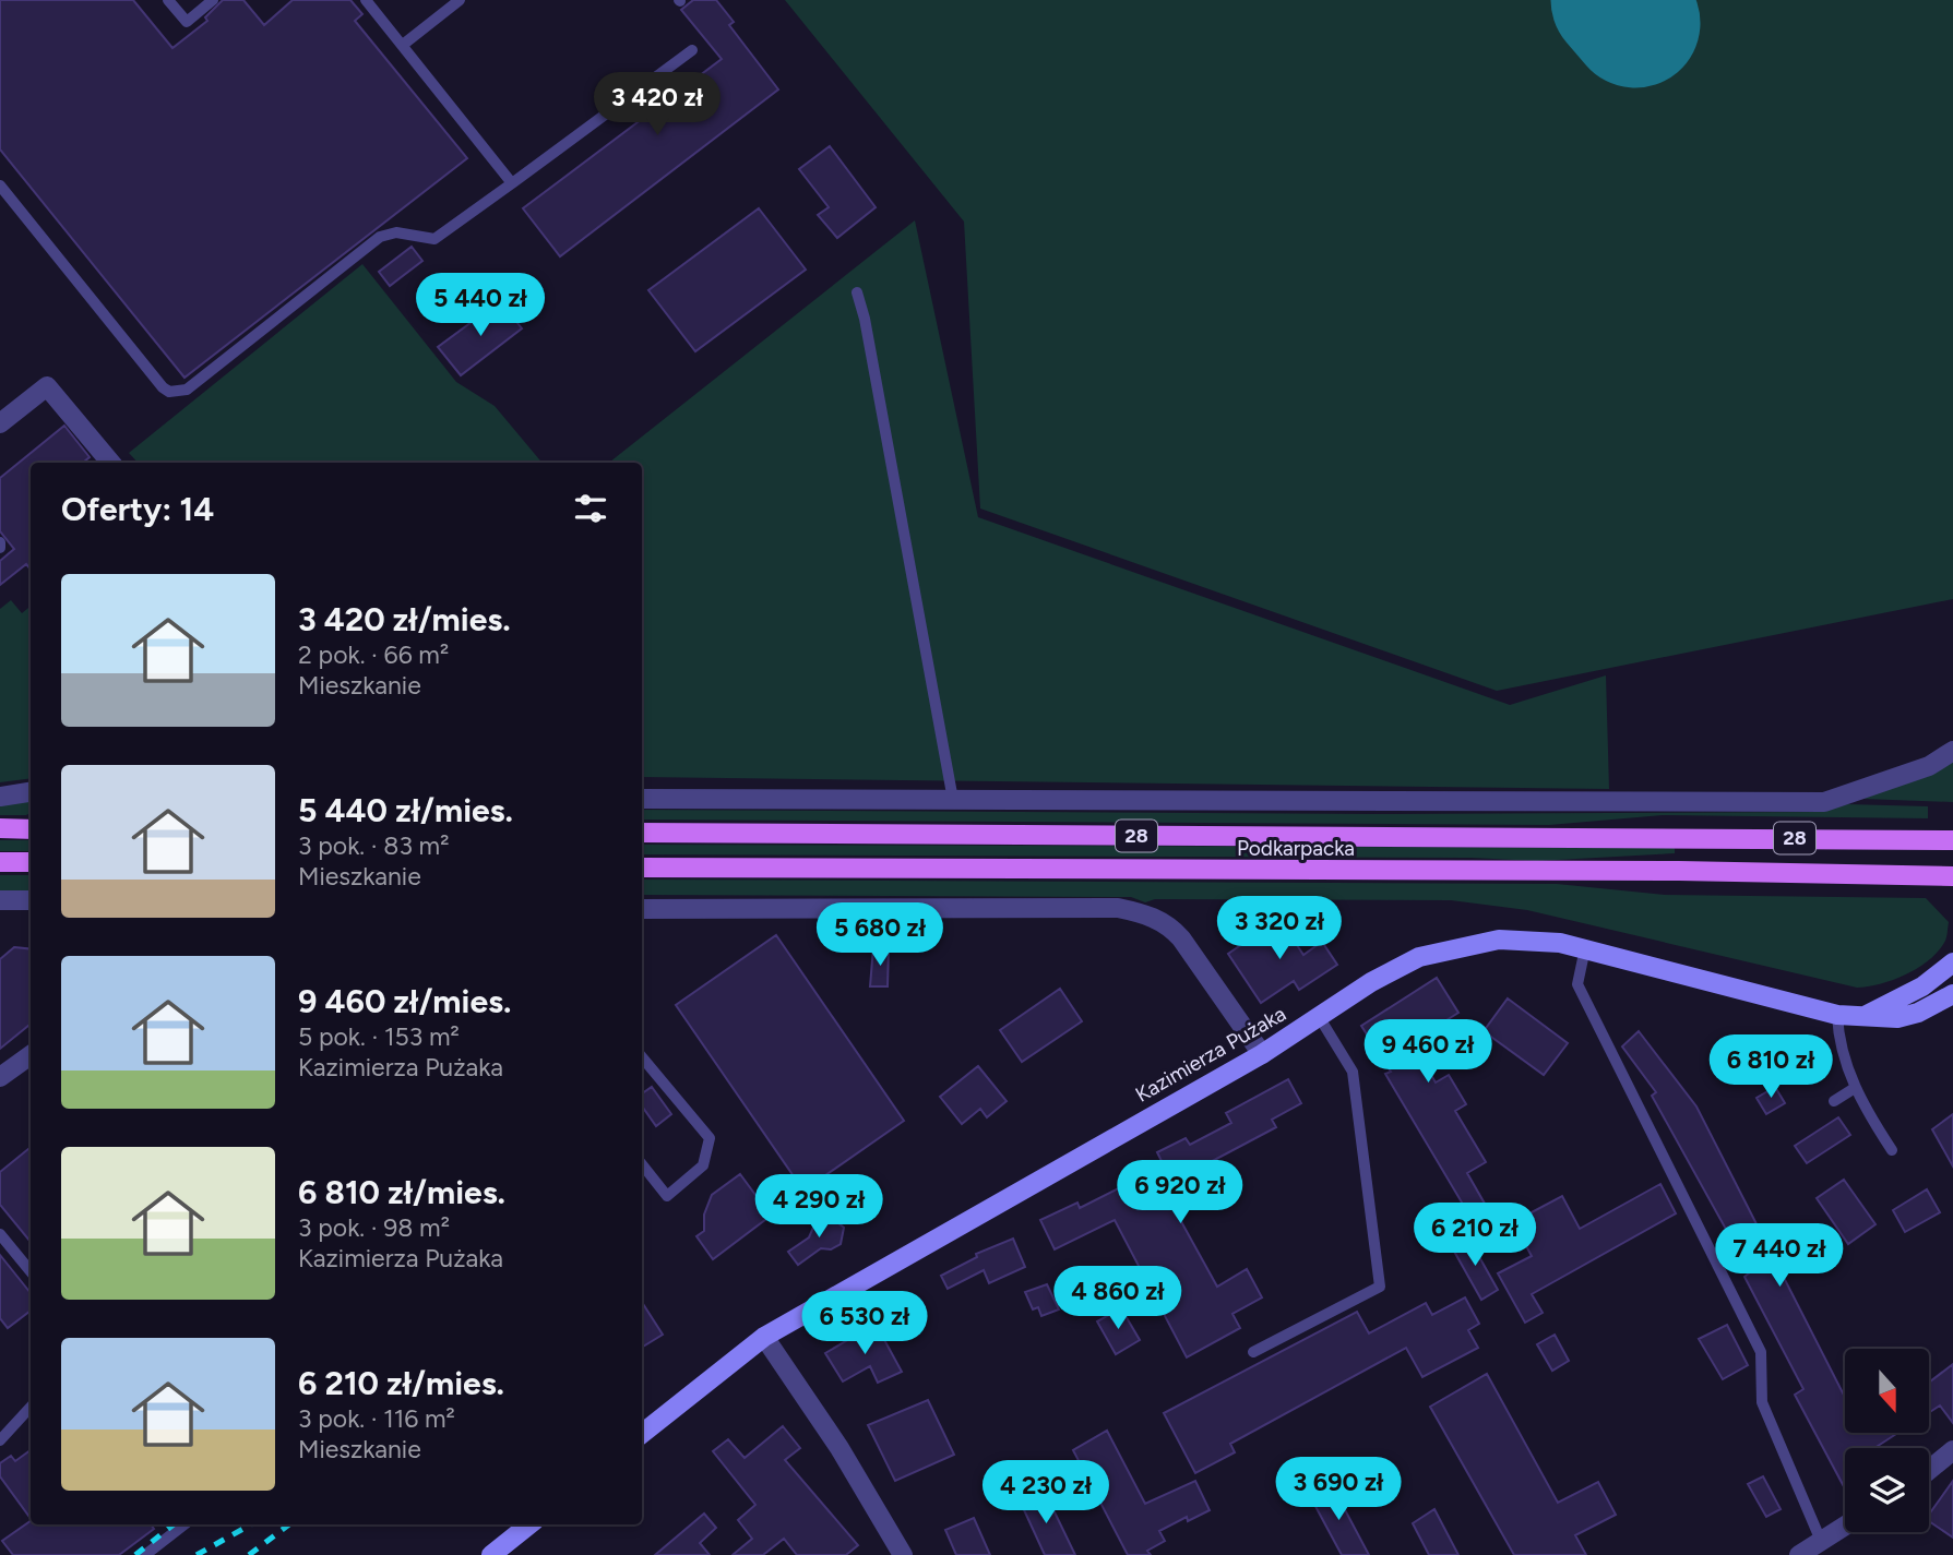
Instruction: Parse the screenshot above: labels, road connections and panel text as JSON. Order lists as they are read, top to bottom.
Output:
{
  "streets": {
    "main road": ["28", "Podkarpacka"],
    "street": ["Kazimierza Pużaka"]
  },
  "north": "bottom",
  "page": {
    "price": [
      "3 420 zł",
      "5 440 zł",
      "3 320 zł",
      "5 680 zł",
      "9 460 zł",
      "6 810 zł",
      "6 920 zł",
      "4 290 zł",
      "6 210 zł",
      "7 440 zł",
      "4 860 zł",
      "6 530 zł",
      "3 690 zł",
      "4 230 zł"
    ],
    "heading": "Oferty: 14",
    "list": [
      {
        "name": "3 420 zł/mies.",
        "note": "2 pok. · 66 m² · Mieszkanie"
      },
      {
        "name": "5 440 zł/mies.",
        "note": "3 pok. · 83 m² · Mieszkanie"
      },
      {
        "name": "9 460 zł/mies.",
        "note": "5 pok. · 153 m² · Kazimierza Pużaka"
      },
      {
        "name": "6 810 zł/mies.",
        "note": "3 pok. · 98 m² · Kazimierza Pużaka"
      },
      {
        "name": "6 210 zł/mies.",
        "note": "3 pok. · 116 m² · Mieszkanie"
      }
    ]
  }
}
